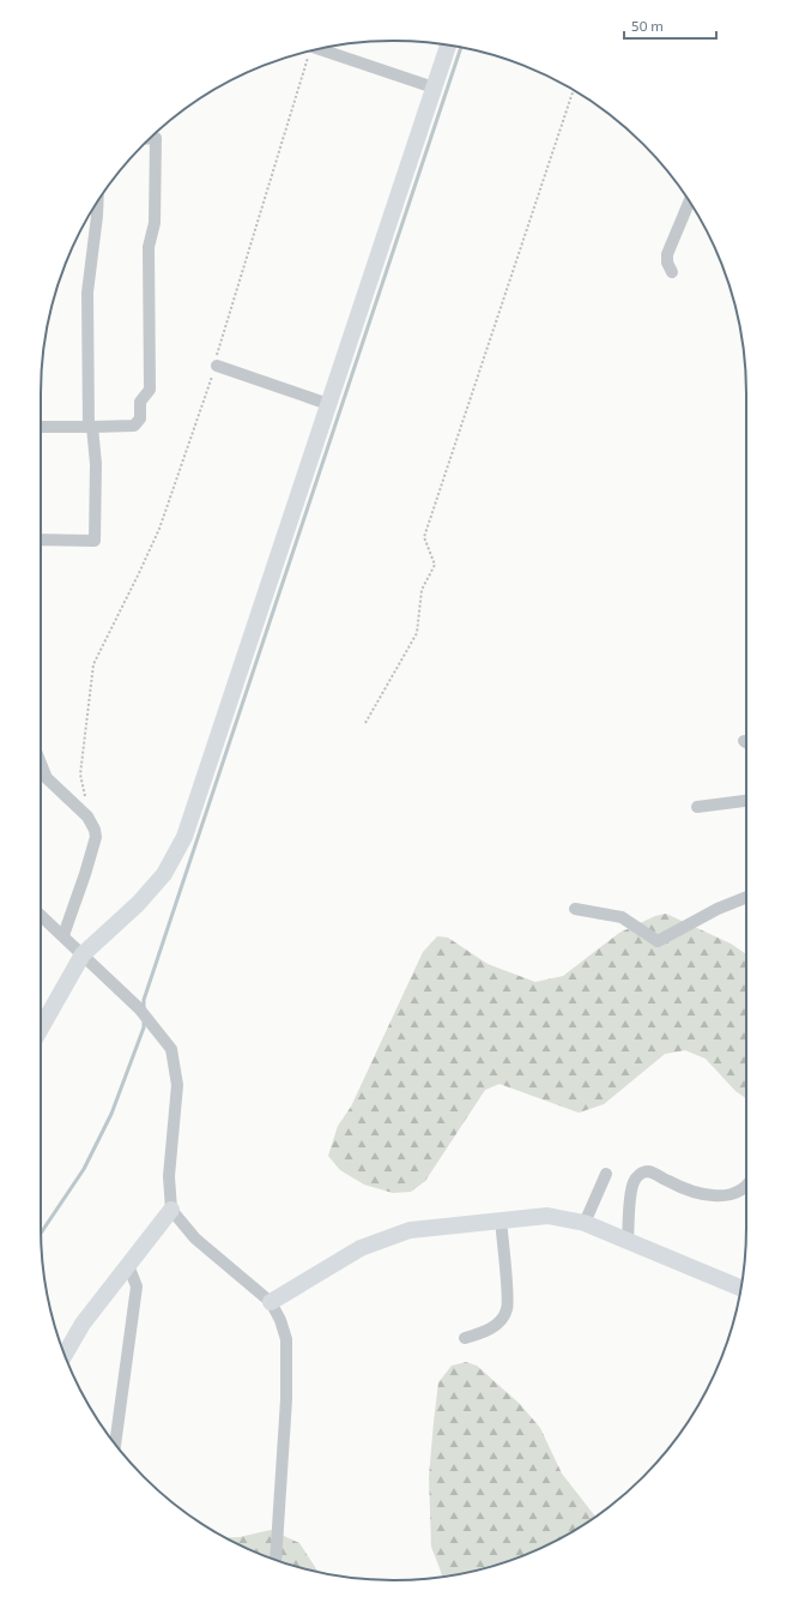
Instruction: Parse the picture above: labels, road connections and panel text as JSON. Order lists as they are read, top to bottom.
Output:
{
  "scale_bar": "50 m"
}
